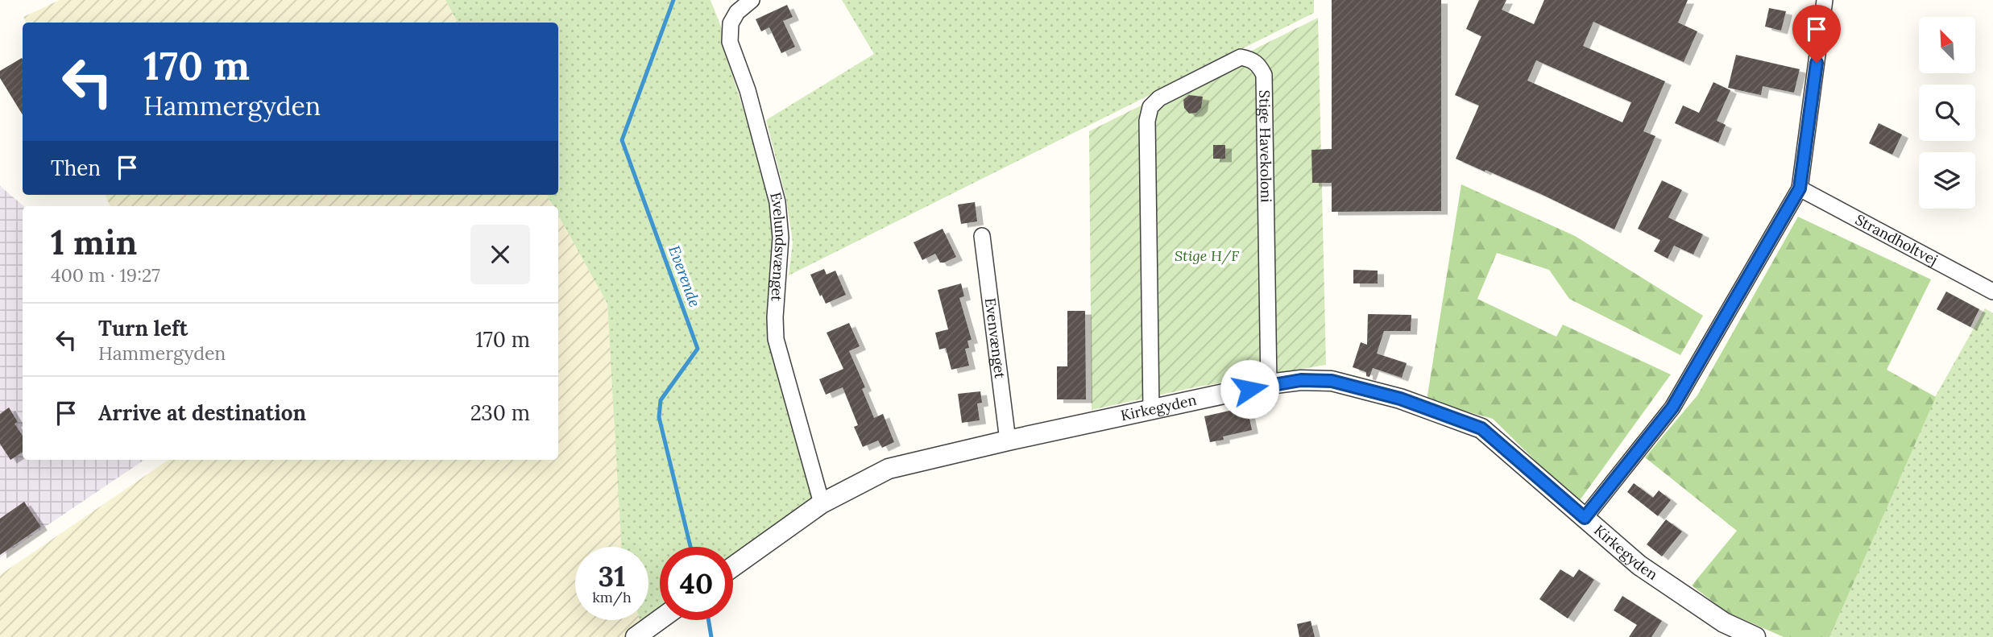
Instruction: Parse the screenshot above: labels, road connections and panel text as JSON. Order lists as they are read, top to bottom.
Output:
{
  "streets": {
    "street": [
      "Stige Havekoloni",
      "Strandholtvej",
      "Evelundsvænget",
      "Evenvænget",
      "Kirkegyden"
    ]
  },
  "crossings": [
    ["Stige Havekoloni", "Kirkegyden"],
    ["Evelundsvænget", "Kirkegyden"],
    ["Evenvænget", "Kirkegyden"]
  ],
  "water": ["Everende"],
  "parks": ["Stige H/F"],
  "north": "top left",
  "page": {
    "turn": ["170 m", "Hammergyden"],
    "then": "Then",
    "heading": ["1 min", "400 m · 19:27"],
    "list": [
      {
        "name": "Turn left",
        "note": "Hammergyden",
        "value": "170 m"
      },
      {
        "name": "Arrive at destination",
        "value": "230 m"
      }
    ],
    "speed": "31 km/h",
    "limit": "40"
  }
}
